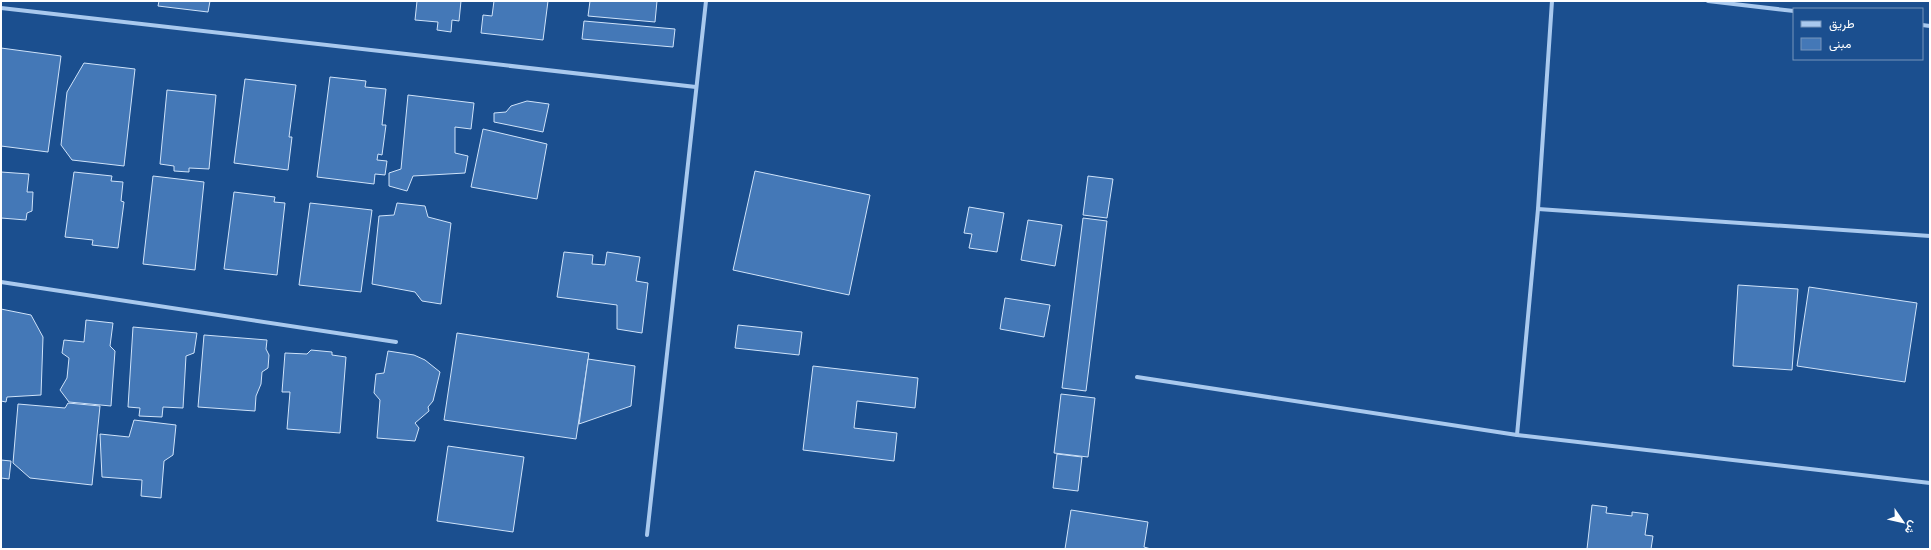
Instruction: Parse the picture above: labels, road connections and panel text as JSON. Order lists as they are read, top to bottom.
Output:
{
  "legend": ["طريق", "مبنى"],
  "north": "bottom right"
}
